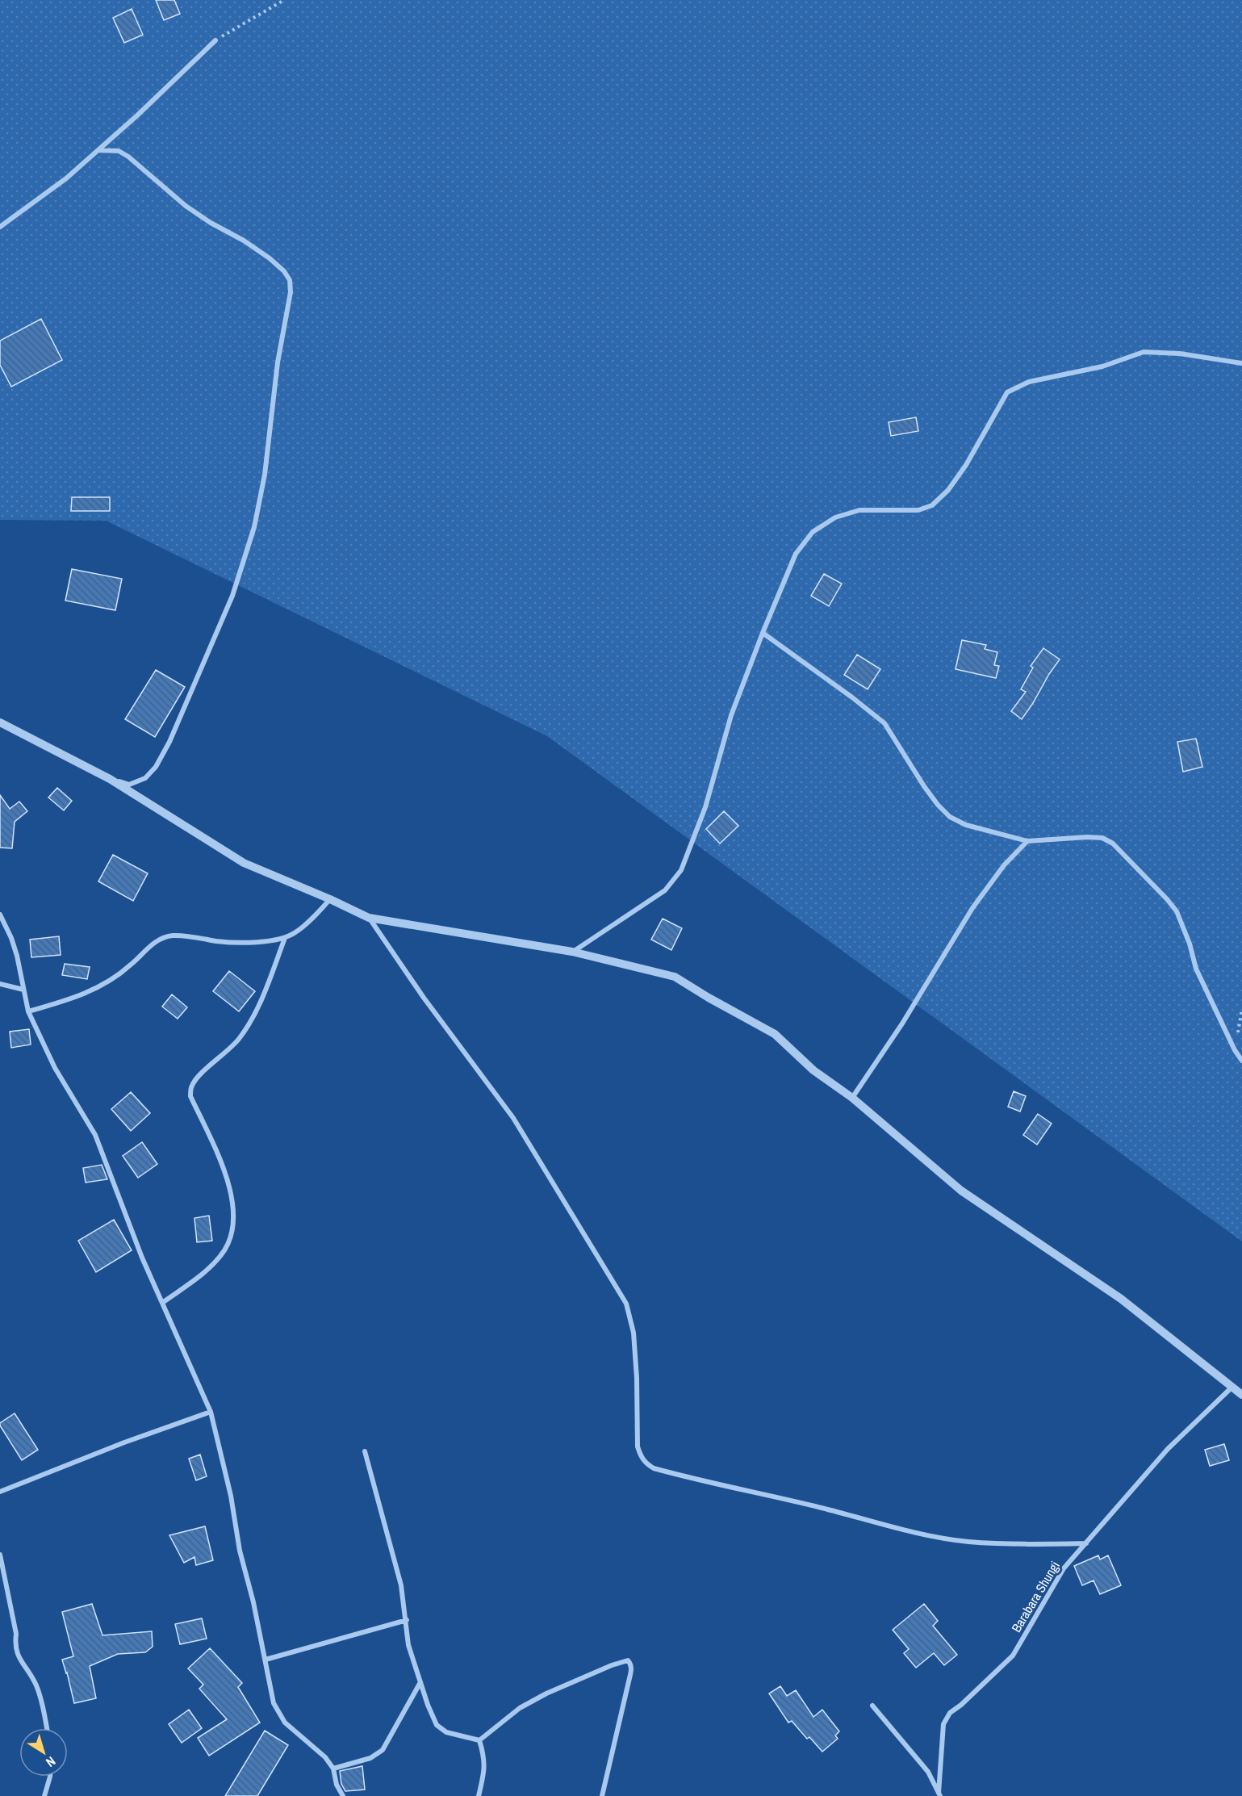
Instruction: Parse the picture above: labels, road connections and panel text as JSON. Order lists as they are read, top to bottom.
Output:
{
  "streets": {
    "street": ["Barabara Shungi"]
  },
  "north": "bottom right"
}
